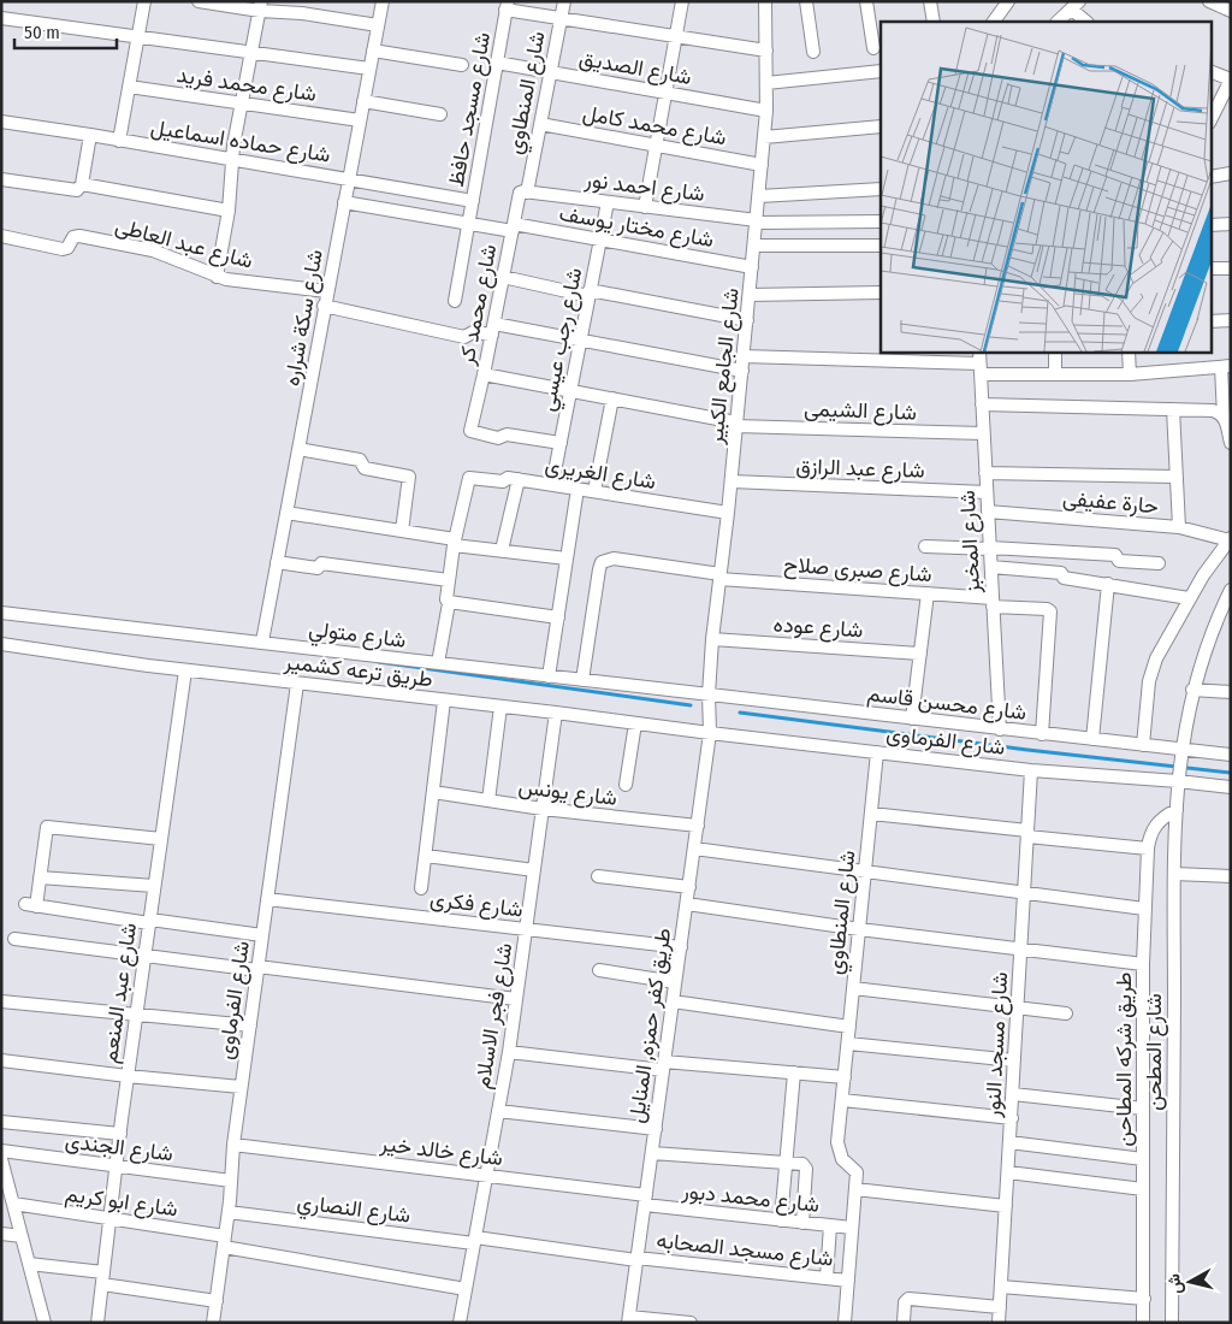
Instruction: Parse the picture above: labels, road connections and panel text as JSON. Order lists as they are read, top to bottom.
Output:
{
  "streets": {
    "street": [
      "شارع الصديق",
      "شارع محمد فريد",
      "شارع المنطاوي",
      "شارع مسجد حافظ",
      "شارع محمد كامل",
      "شارع حماده اسماعيل",
      "شارع احمد نور",
      "شارع مختار يوسف",
      "شارع عبد العاطى",
      "شارع محمد كر",
      "شارع سكة شراره",
      "شارع رجب عيسي",
      "شارع الجامع الكبير",
      "شارع الشيمى",
      "شارع عبد الرازق",
      "شارع الغريرى",
      "حارة عفيفى",
      "شارع المخبز",
      "شارع صبرى صلاح",
      "شارع عوده",
      "شارع متولي",
      "طريق ترعه كشمير",
      "شارع محسن قاسم",
      "شارع الفرماوى",
      "شارع يونس",
      "شارع فكرى",
      "شارع عبد المنعم",
      "شارع فجر الاسلام",
      "طريق كفر حمزه, المنايل",
      "شارع مسجد النور",
      "شارع المطحن",
      "طريق شركه المطاحن",
      "شارع الجندى",
      "شارع خالد خير",
      "شارع محمد دبور",
      "شارع ابو كريم",
      "شارع النصاري",
      "شارع مسجد الصحابه"
    ]
  },
  "crossings": [
    ["شارع الصديق", "شارع المنطاوي"],
    ["شارع الصديق", "شارع مسجد حافظ"],
    ["شارع الصديق", "شارع الجامع الكبير"],
    ["شارع محمد فريد", "شارع سكة شراره"],
    ["شارع المنطاوي", "شارع محمد كامل"],
    ["شارع المنطاوي", "شارع احمد نور"],
    ["شارع المنطاوي", "شارع محمد كر"],
    ["شارع المنطاوي", "شارع الفرماوى"],
    ["شارع مسجد حافظ", "شارع حماده اسماعيل"],
    ["شارع مسجد حافظ", "شارع مختار يوسف"],
    ["شارع محمد كامل", "شارع الجامع الكبير"],
    ["شارع حماده اسماعيل", "شارع سكة شراره"],
    ["شارع احمد نور", "شارع محمد كر"],
    ["شارع احمد نور", "شارع رجب عيسي"],
    ["شارع احمد نور", "شارع الجامع الكبير"],
    ["شارع مختار يوسف", "شارع محمد كر"],
    ["شارع مختار يوسف", "شارع سكة شراره"],
    ["شارع مختار يوسف", "شارع رجب عيسي"],
    ["شارع مختار يوسف", "شارع الجامع الكبير"],
    ["شارع عبد العاطى", "شارع سكة شراره"],
    ["شارع محمد كر", "شارع رجب عيسي"],
    ["شارع محمد كر", "شارع الشيمى"],
    ["شارع سكة شراره", "شارع متولي"],
    ["شارع رجب عيسي", "شارع الشيمى"],
    ["شارع رجب عيسي", "شارع الغريرى"],
    ["شارع الجامع الكبير", "شارع الشيمى"],
    ["شارع الجامع الكبير", "شارع عبد الرازق"],
    ["شارع الجامع الكبير", "شارع الغريرى"],
    ["شارع الجامع الكبير", "شارع صبرى صلاح"],
    ["شارع الجامع الكبير", "شارع عوده"],
    ["شارع الجامع الكبير", "شارع متولي"],
    ["شارع الجامع الكبير", "طريق ترعه كشمير"],
    ["شارع الجامع الكبير", "شارع محسن قاسم"],
    ["شارع الجامع الكبير", "شارع الفرماوى"],
    ["شارع الجامع الكبير", "طريق كفر حمزه, المنايل"],
    ["شارع الشيمى", "شارع المخبز"],
    ["شارع عبد الرازق", "شارع المخبز"],
    ["حارة عفيفى", "شارع المخبز"],
    ["شارع المخبز", "شارع صبرى صلاح"],
    ["شارع المخبز", "شارع محسن قاسم"],
    ["شارع صبرى صلاح", "شارع متولي"],
    ["شارع صبرى صلاح", "شارع محسن قاسم"],
    ["شارع متولي", "شارع محسن قاسم"],
    ["طريق ترعه كشمير", "شارع الفرماوى"],
    ["طريق ترعه كشمير", "شارع عبد المنعم"],
    ["طريق ترعه كشمير", "شارع فجر الاسلام"],
    ["طريق ترعه كشمير", "طريق كفر حمزه, المنايل"],
    ["شارع محسن قاسم", "شارع المطحن"],
    ["شارع الفرماوى", "شارع فكرى"],
    ["شارع الفرماوى", "طريق كفر حمزه, المنايل"],
    ["شارع الفرماوى", "شارع مسجد النور"],
    ["شارع الفرماوى", "شارع المطحن"],
    ["شارع الفرماوى", "شارع الجندى"],
    ["شارع الفرماوى", "شارع خالد خير"],
    ["شارع الفرماوى", "شارع ابو كريم"],
    ["شارع الفرماوى", "شارع النصاري"],
    ["شارع يونس", "شارع فجر الاسلام"],
    ["شارع يونس", "طريق كفر حمزه, المنايل"],
    ["شارع فكرى", "شارع فجر الاسلام"],
    ["شارع فكرى", "طريق كفر حمزه, المنايل"],
    ["شارع عبد المنعم", "شارع الجندى"],
    ["شارع عبد المنعم", "شارع ابو كريم"],
    ["شارع فجر الاسلام", "شارع خالد خير"],
    ["شارع فجر الاسلام", "شارع ابو كريم"],
    ["شارع فجر الاسلام", "شارع النصاري"],
    ["طريق كفر حمزه, المنايل", "شارع خالد خير"],
    ["طريق كفر حمزه, المنايل", "شارع محمد دبور"],
    ["طريق كفر حمزه, المنايل", "شارع النصاري"],
    ["طريق كفر حمزه, المنايل", "شارع مسجد الصحابه"],
    ["شارع المطحن", "طريق شركه المطاحن"],
    ["شارع خالد خير", "شارع محمد دبور"],
    ["شارع النصاري", "شارع مسجد الصحابه"]
  ],
  "scale_bar": "50 m",
  "north": "left"
}
